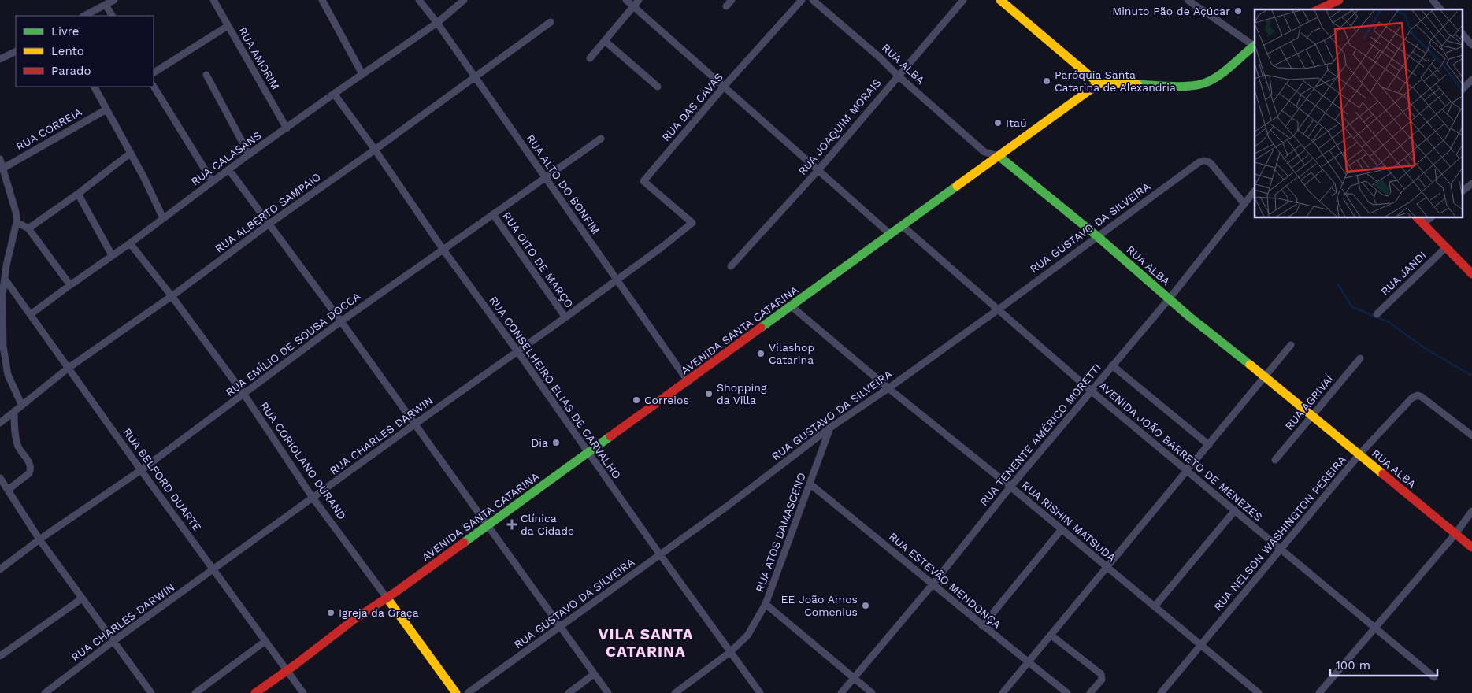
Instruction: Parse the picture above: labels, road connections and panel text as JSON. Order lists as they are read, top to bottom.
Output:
{
  "streets": {
    "street": [
      "RUA AMORIM",
      "RUA ALBA",
      "RUA DAS CAVAS",
      "RUA JOAQUIM MORAIS",
      "RUA CORREIA",
      "RUA CALASANS",
      "RUA ALTO DO BONFIM",
      "RUA ALBERTO SAMPAIO",
      "RUA GUSTAVO DA SILVEIRA",
      "RUA OITO DE MARÇO",
      "RUA JANDI",
      "AVENIDA SANTA CATARINA",
      "RUA EMÍLIO DE SOUSA DOCCA",
      "RUA CONSELHEIRO ELIAS DE CARVALHO",
      "RUA AGRIVAÍ",
      "RUA TENENTE AMÉRICO MORETTI",
      "RUA CHARLES DARWIN",
      "AVENIDA JOÃO BARRETO DE MENEZES",
      "RUA CORIOLANO DURAND",
      "RUA BELFORD DUARTE",
      "RUA RISHIN MATSUDA",
      "RUA ATOS DAMASCENO",
      "RUA NELSON WASHINGTON PEREIRA",
      "RUA ESTEVÃO MENDONÇA"
    ]
  },
  "crossings": [
    ["RUA AMORIM", "RUA CALASANS"],
    ["RUA ALBA", "RUA JOAQUIM MORAIS"],
    ["RUA ALBA", "RUA GUSTAVO DA SILVEIRA"],
    ["RUA ALBA", "AVENIDA SANTA CATARINA"],
    ["RUA ALBA", "RUA AGRIVAÍ"],
    ["RUA ALBA", "RUA TENENTE AMÉRICO MORETTI"],
    ["RUA ALBA", "RUA NELSON WASHINGTON PEREIRA"],
    ["RUA DAS CAVAS", "RUA CHARLES DARWIN"],
    ["RUA CALASANS", "RUA ALTO DO BONFIM"],
    ["RUA CALASANS", "RUA CONSELHEIRO ELIAS DE CARVALHO"],
    ["RUA CALASANS", "RUA CORIOLANO DURAND"],
    ["RUA CALASANS", "RUA BELFORD DUARTE"],
    ["RUA ALTO DO BONFIM", "RUA ALBERTO SAMPAIO"],
    ["RUA ALTO DO BONFIM", "AVENIDA SANTA CATARINA"],
    ["RUA ALTO DO BONFIM", "RUA EMÍLIO DE SOUSA DOCCA"],
    ["RUA ALTO DO BONFIM", "RUA CHARLES DARWIN"],
    ["RUA ALBERTO SAMPAIO", "RUA CONSELHEIRO ELIAS DE CARVALHO"],
    ["RUA ALBERTO SAMPAIO", "RUA CORIOLANO DURAND"],
    ["RUA ALBERTO SAMPAIO", "RUA BELFORD DUARTE"],
    ["RUA GUSTAVO DA SILVEIRA", "RUA CONSELHEIRO ELIAS DE CARVALHO"],
    ["RUA GUSTAVO DA SILVEIRA", "RUA TENENTE AMÉRICO MORETTI"],
    ["RUA GUSTAVO DA SILVEIRA", "AVENIDA JOÃO BARRETO DE MENEZES"],
    ["RUA GUSTAVO DA SILVEIRA", "RUA RISHIN MATSUDA"],
    ["RUA GUSTAVO DA SILVEIRA", "RUA ATOS DAMASCENO"],
    ["RUA OITO DE MARÇO", "RUA EMÍLIO DE SOUSA DOCCA"],
    ["RUA OITO DE MARÇO", "RUA CHARLES DARWIN"],
    ["AVENIDA SANTA CATARINA", "RUA CONSELHEIRO ELIAS DE CARVALHO"],
    ["AVENIDA SANTA CATARINA", "AVENIDA JOÃO BARRETO DE MENEZES"],
    ["AVENIDA SANTA CATARINA", "RUA CORIOLANO DURAND"],
    ["AVENIDA SANTA CATARINA", "RUA BELFORD DUARTE"],
    ["AVENIDA SANTA CATARINA", "RUA RISHIN MATSUDA"],
    ["RUA EMÍLIO DE SOUSA DOCCA", "RUA CONSELHEIRO ELIAS DE CARVALHO"],
    ["RUA EMÍLIO DE SOUSA DOCCA", "RUA CORIOLANO DURAND"],
    ["RUA EMÍLIO DE SOUSA DOCCA", "RUA BELFORD DUARTE"],
    ["RUA CONSELHEIRO ELIAS DE CARVALHO", "RUA CHARLES DARWIN"],
    ["RUA TENENTE AMÉRICO MORETTI", "AVENIDA JOÃO BARRETO DE MENEZES"],
    ["RUA TENENTE AMÉRICO MORETTI", "RUA RISHIN MATSUDA"],
    ["RUA TENENTE AMÉRICO MORETTI", "RUA ATOS DAMASCENO"],
    ["RUA TENENTE AMÉRICO MORETTI", "RUA ESTEVÃO MENDONÇA"],
    ["RUA CHARLES DARWIN", "RUA CORIOLANO DURAND"],
    ["RUA CHARLES DARWIN", "RUA BELFORD DUARTE"],
    ["AVENIDA JOÃO BARRETO DE MENEZES", "RUA NELSON WASHINGTON PEREIRA"],
    ["RUA RISHIN MATSUDA", "RUA NELSON WASHINGTON PEREIRA"],
    ["RUA ATOS DAMASCENO", "RUA ESTEVÃO MENDONÇA"]
  ],
  "districts": ["VILA SANTA CATARINA"],
  "places": {
    "other": [
      "Minuto Pão de Açúcar",
      "Paróquia Santa Catarina de Alexandria",
      "Itaú",
      "Vilashop Catarina",
      "Shopping da Villa",
      "Correios",
      "Dia",
      "EE João Amos Comenius",
      "Igreja da Graça"
    ],
    "health": ["Clínica da Cidade"]
  },
  "legend": ["Livre", "Lento", "Parado"],
  "scale_bar": "100 m"
}
